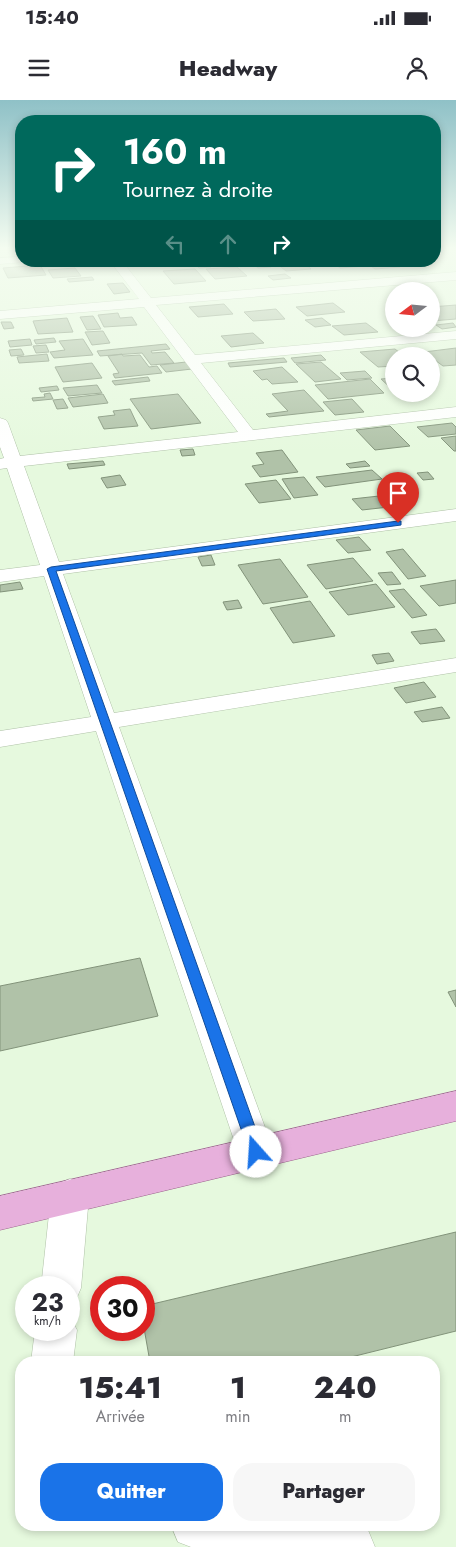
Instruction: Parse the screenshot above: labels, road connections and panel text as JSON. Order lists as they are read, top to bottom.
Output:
{
  "north": "left",
  "page": {
    "status": "15:40",
    "header": "Headway",
    "turn": ["160 m", "Tournez à droite"],
    "speed": "23 km/h",
    "limit": "30",
    "eta": [
      "15:41",
      "Arrivée",
      "1",
      "min",
      "240",
      "m"
    ],
    "buttons": ["Quitter", "Partager"]
  }
}
